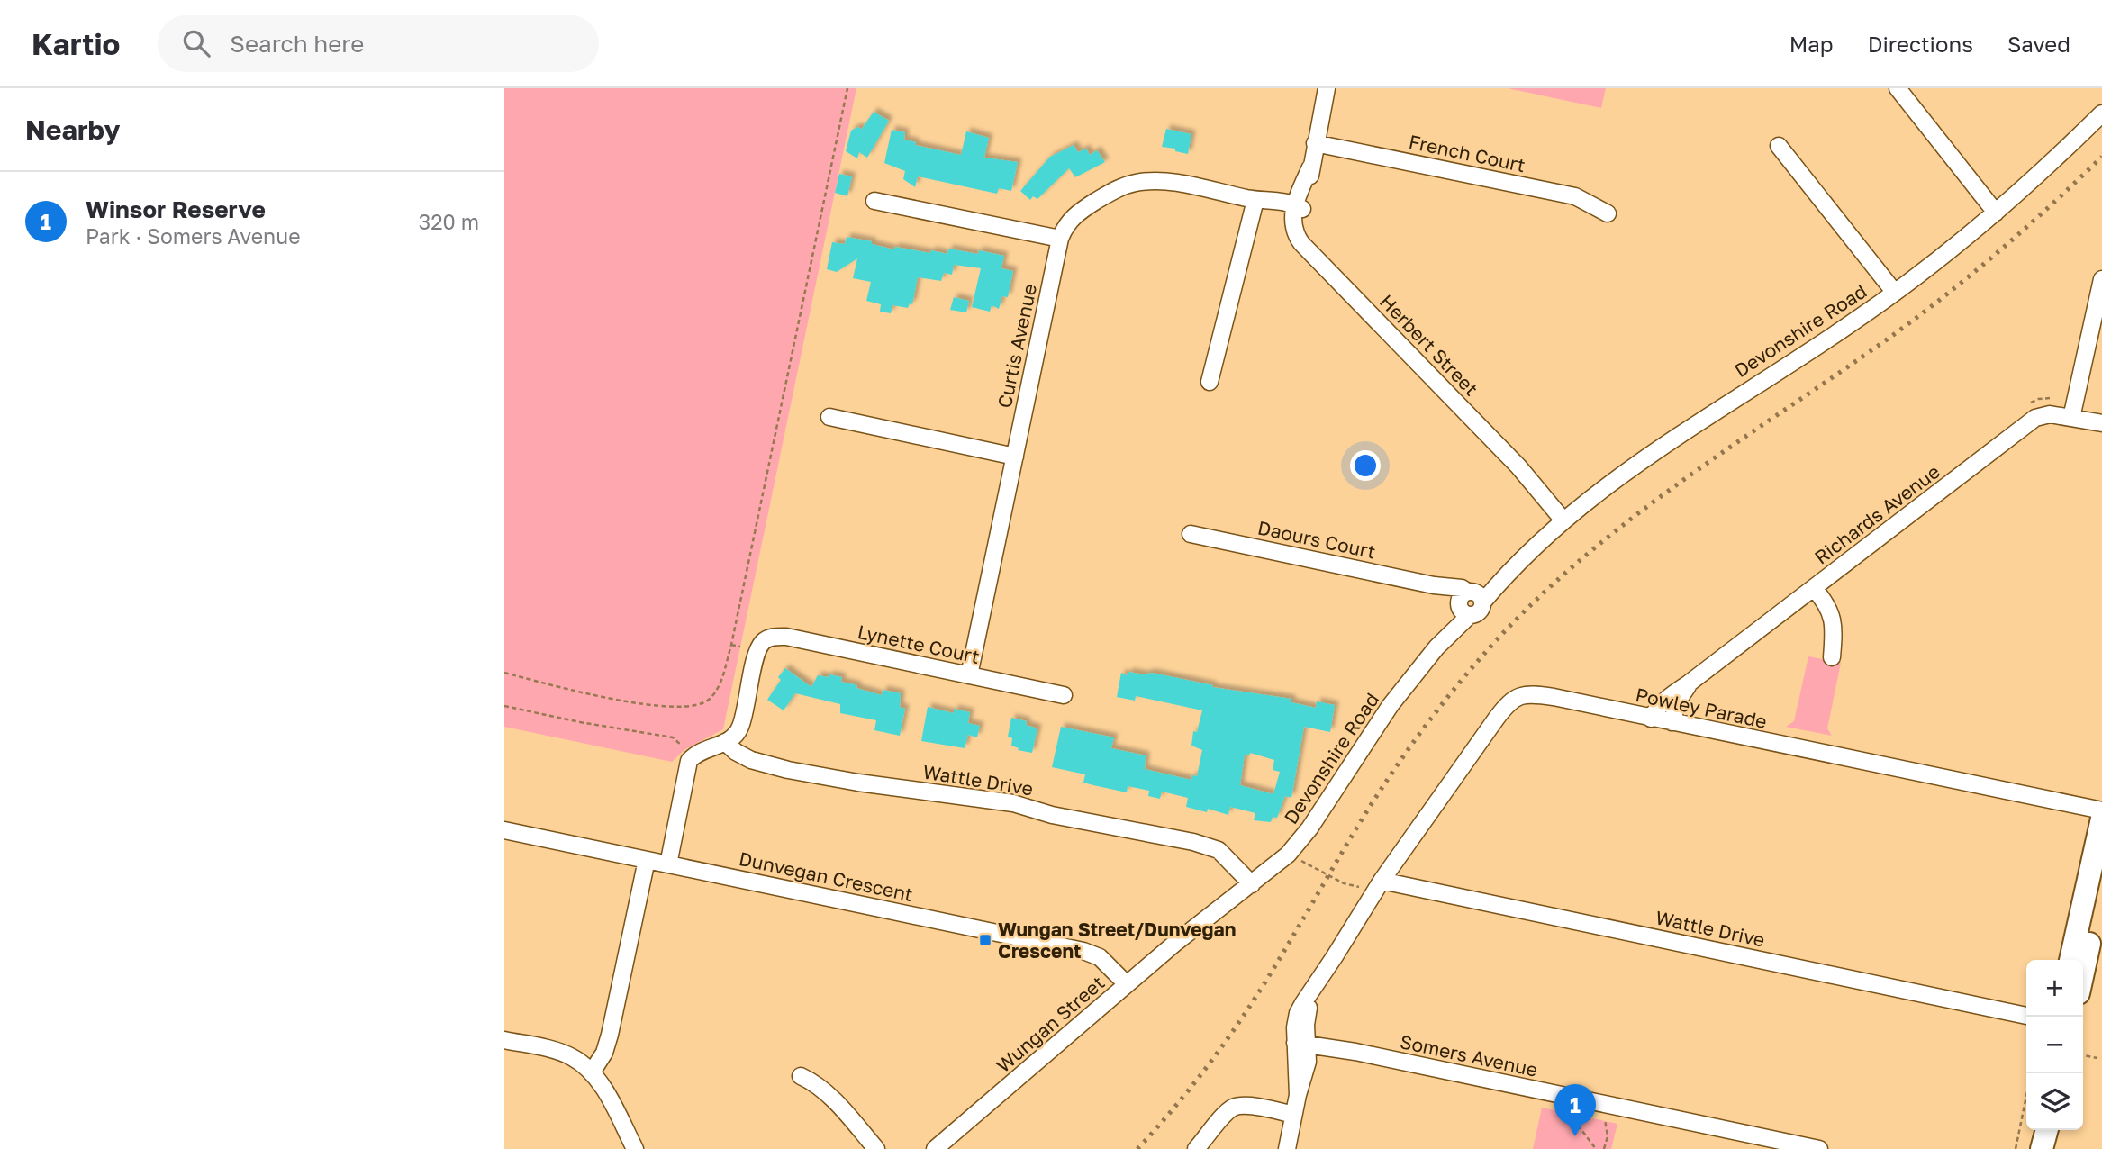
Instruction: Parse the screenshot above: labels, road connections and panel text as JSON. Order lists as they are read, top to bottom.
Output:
{
  "streets": {
    "street": [
      "French Court",
      "Devonshire Road",
      "Herbert Street",
      "Curtis Avenue",
      "Richards Avenue",
      "Daours Court",
      "Lynette Court",
      "Powley Parade",
      "Wattle Drive",
      "Dunvegan Crescent",
      "Wungan Street",
      "Somers Avenue"
    ]
  },
  "crossings": [
    ["Devonshire Road", "Herbert Street"],
    ["Devonshire Road", "Daours Court"],
    ["Devonshire Road", "Wattle Drive"],
    ["Devonshire Road", "Wungan Street"],
    ["Herbert Street", "Curtis Avenue"],
    ["Curtis Avenue", "Lynette Court"],
    ["Richards Avenue", "Powley Parade"],
    ["Lynette Court", "Wattle Drive"],
    ["Powley Parade", "Wattle Drive"],
    ["Powley Parade", "Somers Avenue"],
    ["Wattle Drive", "Wungan Street"],
    ["Dunvegan Crescent", "Wungan Street"]
  ],
  "places": {
    "transit": ["Wungan Street/Dunvegan Crescent"]
  },
  "page": {
    "header": "Kartio",
    "search": "Search here",
    "nav": ["Map", "Directions", "Saved"],
    "heading": "Nearby",
    "list": [
      {
        "mark": "1",
        "name": "Winsor Reserve",
        "note": "Park · Somers Avenue",
        "value": "320 m"
      }
    ],
    "map_buttons": ["+", "−"],
    "pins": "1"
  }
}
